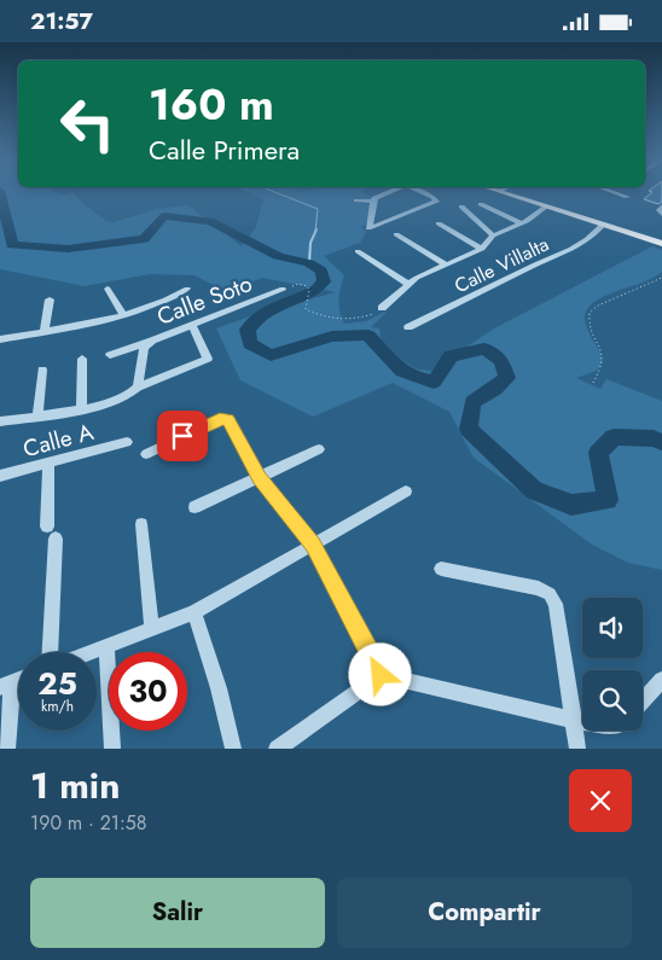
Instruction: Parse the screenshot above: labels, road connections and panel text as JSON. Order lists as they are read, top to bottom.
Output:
{
  "streets": {
    "street": ["Calle Villalta", "Calle Soto", "Calle A"]
  },
  "page": {
    "status": "21:57",
    "turn": ["160 m", "Calle Primera"],
    "speed": "25 km/h",
    "limit": "30",
    "heading": ["1 min", "190 m · 21:58"],
    "buttons": ["Salir", "Compartir"]
  }
}
